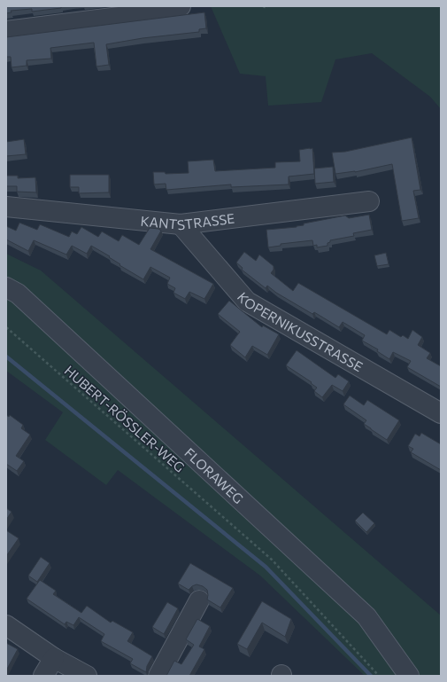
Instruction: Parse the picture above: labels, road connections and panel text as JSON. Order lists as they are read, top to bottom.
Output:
{
  "streets": {
    "street": ["KANTSTRASSE", "KOPERNIKUSSTRASSE", "FLORAWEG"],
    "path": ["HUBERT-RÖSSLER-WEG"]
  },
  "crossings": [
    ["KANTSTRASSE", "KOPERNIKUSSTRASSE"]
  ]
}
